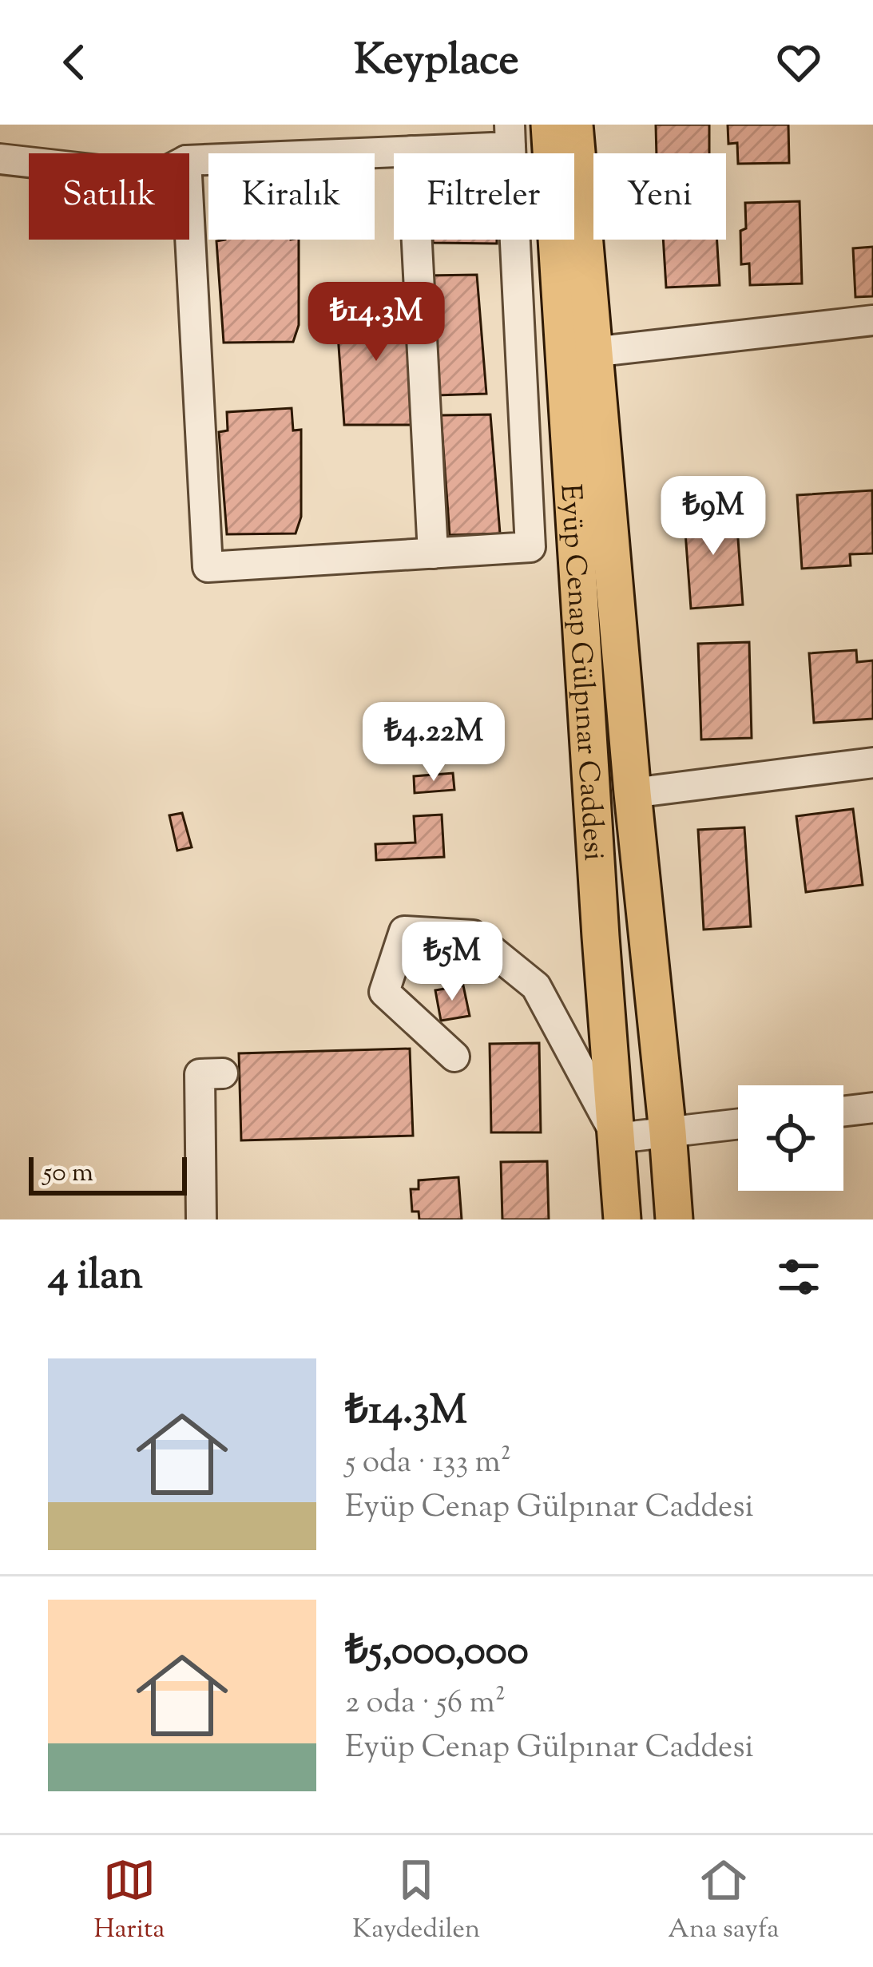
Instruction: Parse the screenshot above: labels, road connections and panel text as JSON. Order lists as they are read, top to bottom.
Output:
{
  "streets": {
    "main road": ["Eyüp Cenap Gülpınar Caddesi"]
  },
  "scale_bar": "50 m",
  "page": {
    "header": "Keyplace",
    "chip": [
      "Satılık",
      "Kiralık",
      "Filtreler",
      "Yeni"
    ],
    "price": [
      "₺14.3M",
      "₺9M",
      "₺4.22M",
      "₺5M"
    ],
    "scale": "50 m",
    "heading": "4 ilan",
    "list": [
      {
        "name": "₺14.3M",
        "note": "5 oda · 133 m² · Eyüp Cenap Gülpınar Caddesi"
      },
      {
        "name": "₺5,000,000",
        "note": "2 oda · 56 m² · Eyüp Cenap Gülpınar Caddesi"
      }
    ],
    "tabs": ["Harita", "Kaydedilen", "Ana sayfa"]
  }
}
